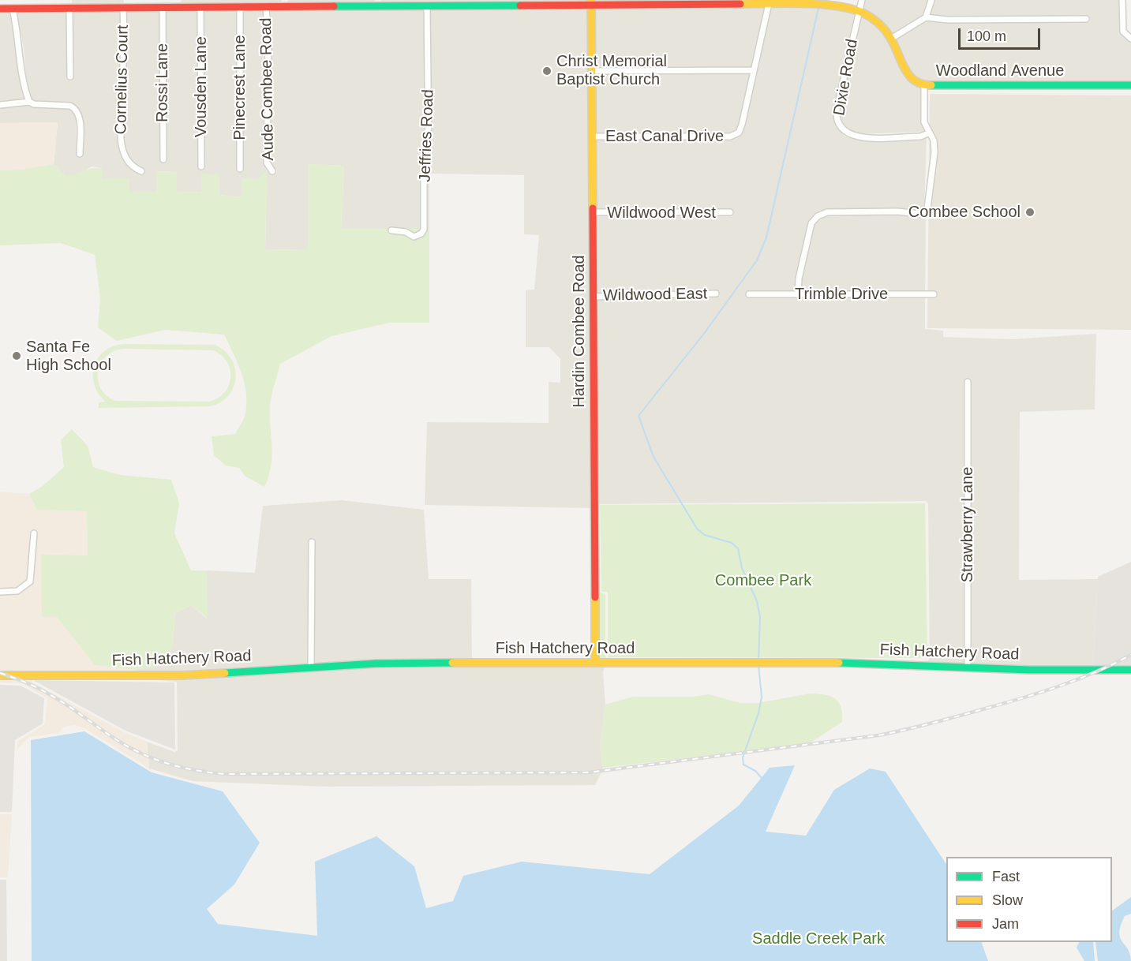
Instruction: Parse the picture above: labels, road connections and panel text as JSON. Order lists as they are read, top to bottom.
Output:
{
  "streets": {
    "street": [
      "Woodland Avenue",
      "Dixie Road",
      "Cornelius Court",
      "Rossi Lane",
      "Vousden Lane",
      "Pinecrest Lane",
      "Aude Combee Road",
      "Jeffries Road",
      "East Canal Drive",
      "Wildwood West",
      "Trimble Drive",
      "Wildwood East",
      "Hardin Combee Road",
      "Strawberry Lane",
      "Fish Hatchery Road"
    ]
  },
  "crossings": [
    ["Woodland Avenue", "Dixie Road"],
    ["Woodland Avenue", "Cornelius Court"],
    ["Woodland Avenue", "Rossi Lane"],
    ["Woodland Avenue", "Vousden Lane"],
    ["Woodland Avenue", "Pinecrest Lane"],
    ["Woodland Avenue", "Aude Combee Road"],
    ["Woodland Avenue", "Jeffries Road"],
    ["Woodland Avenue", "Hardin Combee Road"],
    ["East Canal Drive", "Hardin Combee Road"],
    ["Wildwood West", "Hardin Combee Road"],
    ["Wildwood East", "Hardin Combee Road"],
    ["Hardin Combee Road", "Fish Hatchery Road"],
    ["Strawberry Lane", "Fish Hatchery Road"]
  ],
  "parks": ["Combee Park", "Saddle Creek Park"],
  "places": ["Christ Memorial Baptist Church", "Combee School", "Santa Fe High School"],
  "legend": ["Fast", "Slow", "Jam"],
  "scale_bar": "100 m"
}
